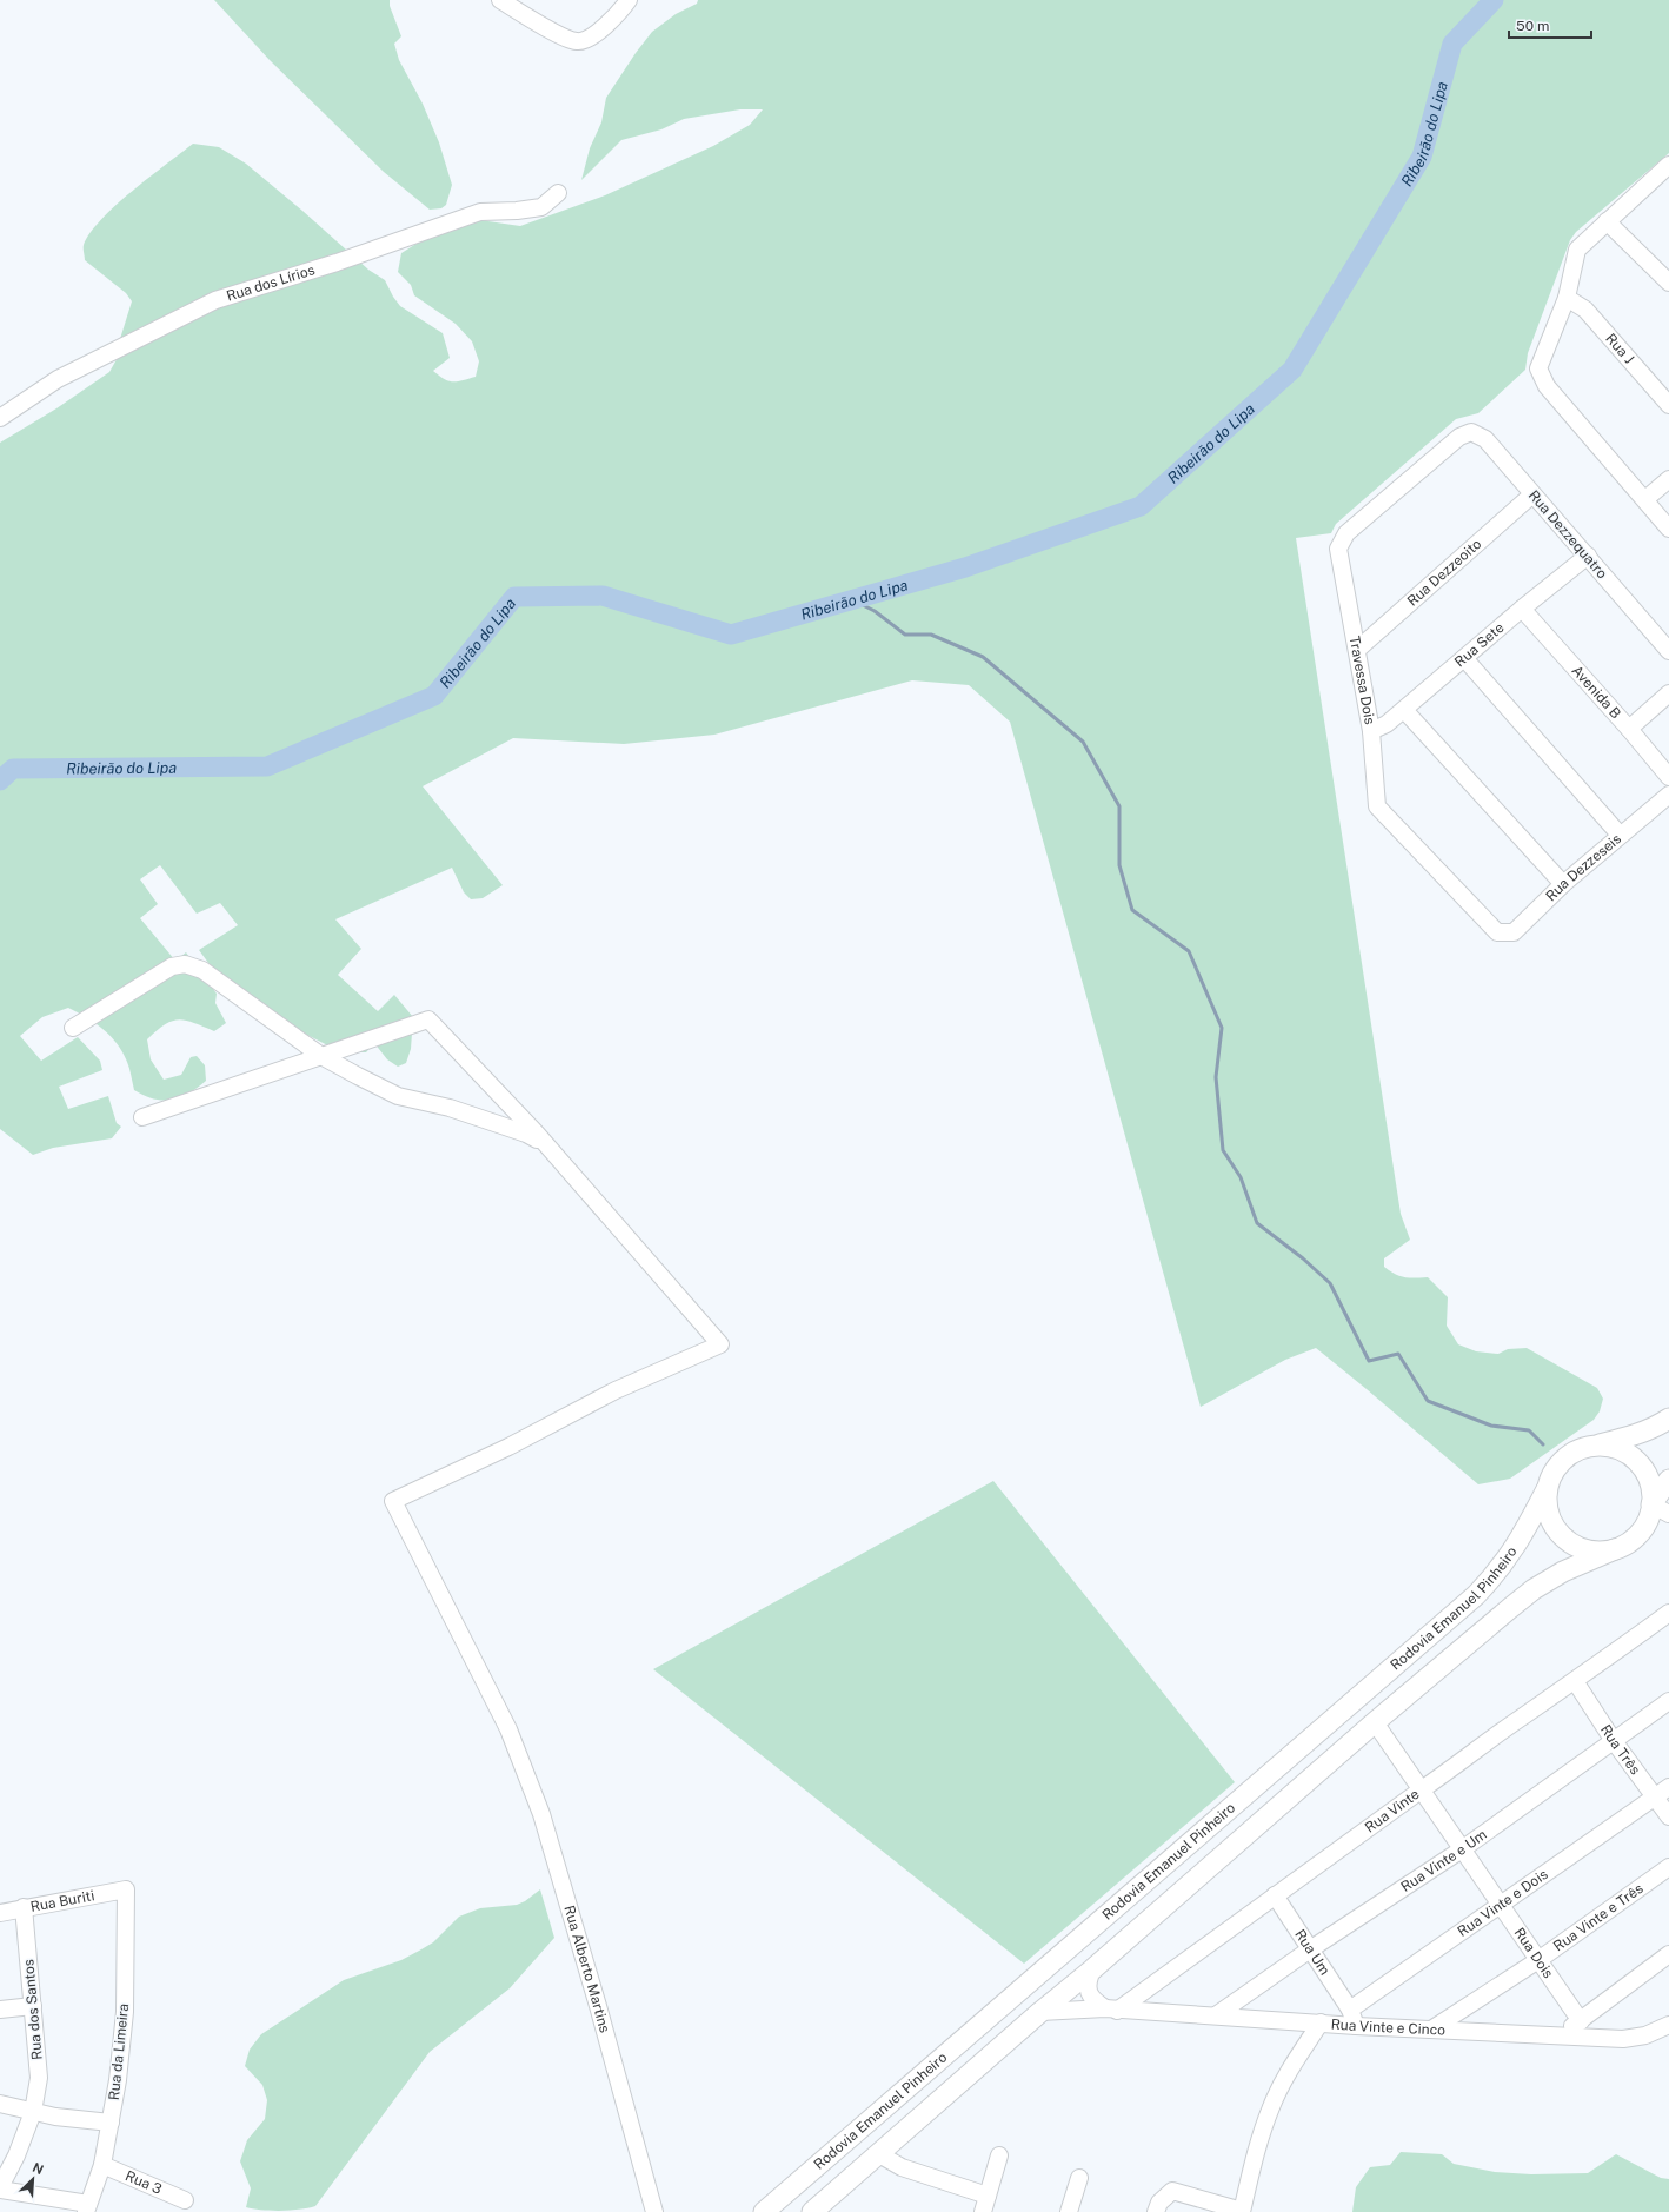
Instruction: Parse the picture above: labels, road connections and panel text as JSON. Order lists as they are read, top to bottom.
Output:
{
  "streets": {
    "main road": ["Rodovia Emanuel Pinheiro"],
    "street": [
      "Rua dos Lírios",
      "Rua J",
      "Rua Dezzequatro",
      "Rua Dezzeoito",
      "Rua Sete",
      "Travessa Dois",
      "Avenida B",
      "Rua Dezzeseis",
      "Rua Três",
      "Rua Vinte",
      "Rua Vinte e Um",
      "Rua Buriti",
      "Rua Vinte e Dois",
      "Rua Vinte e Três",
      "Rua Um",
      "Rua Dois",
      "Rua Alberto Martins",
      "Rua dos Santos",
      "Rua Vinte e Cinco",
      "Rua da Limeira",
      "Rua 3"
    ]
  },
  "crossings": [
    ["Rua Dezzequatro", "Rua Dezzeoito"],
    ["Rua Dezzequatro", "Rua Sete"],
    ["Rua Dezzequatro", "Travessa Dois"],
    ["Rua Dezzeoito", "Travessa Dois"],
    ["Rua Sete", "Travessa Dois"],
    ["Rua Sete", "Avenida B"],
    ["Travessa Dois", "Rua Dezzeseis"],
    ["Rua Três", "Rua Vinte"],
    ["Rua Três", "Rua Vinte e Um"],
    ["Rua Três", "Rua Vinte e Dois"],
    ["Rua Vinte", "Rua Um"],
    ["Rua Vinte", "Rua Dois"],
    ["Rua Vinte", "Rua Vinte e Cinco"],
    ["Rua Vinte e Um", "Rua Um"],
    ["Rua Vinte e Um", "Rua Dois"],
    ["Rua Vinte e Um", "Rua Vinte e Cinco"],
    ["Rua Buriti", "Rua dos Santos"],
    ["Rua Buriti", "Rua da Limeira"],
    ["Rua Vinte e Dois", "Rua Um"],
    ["Rua Vinte e Dois", "Rua Dois"],
    ["Rua Vinte e Três", "Rua Dois"],
    ["Rua Vinte e Três", "Rua Vinte e Cinco"],
    ["Rua da Limeira", "Rua 3"]
  ],
  "water": ["Ribeirão do Lipa"],
  "scale_bar": "50 m",
  "north": "top right"
}
